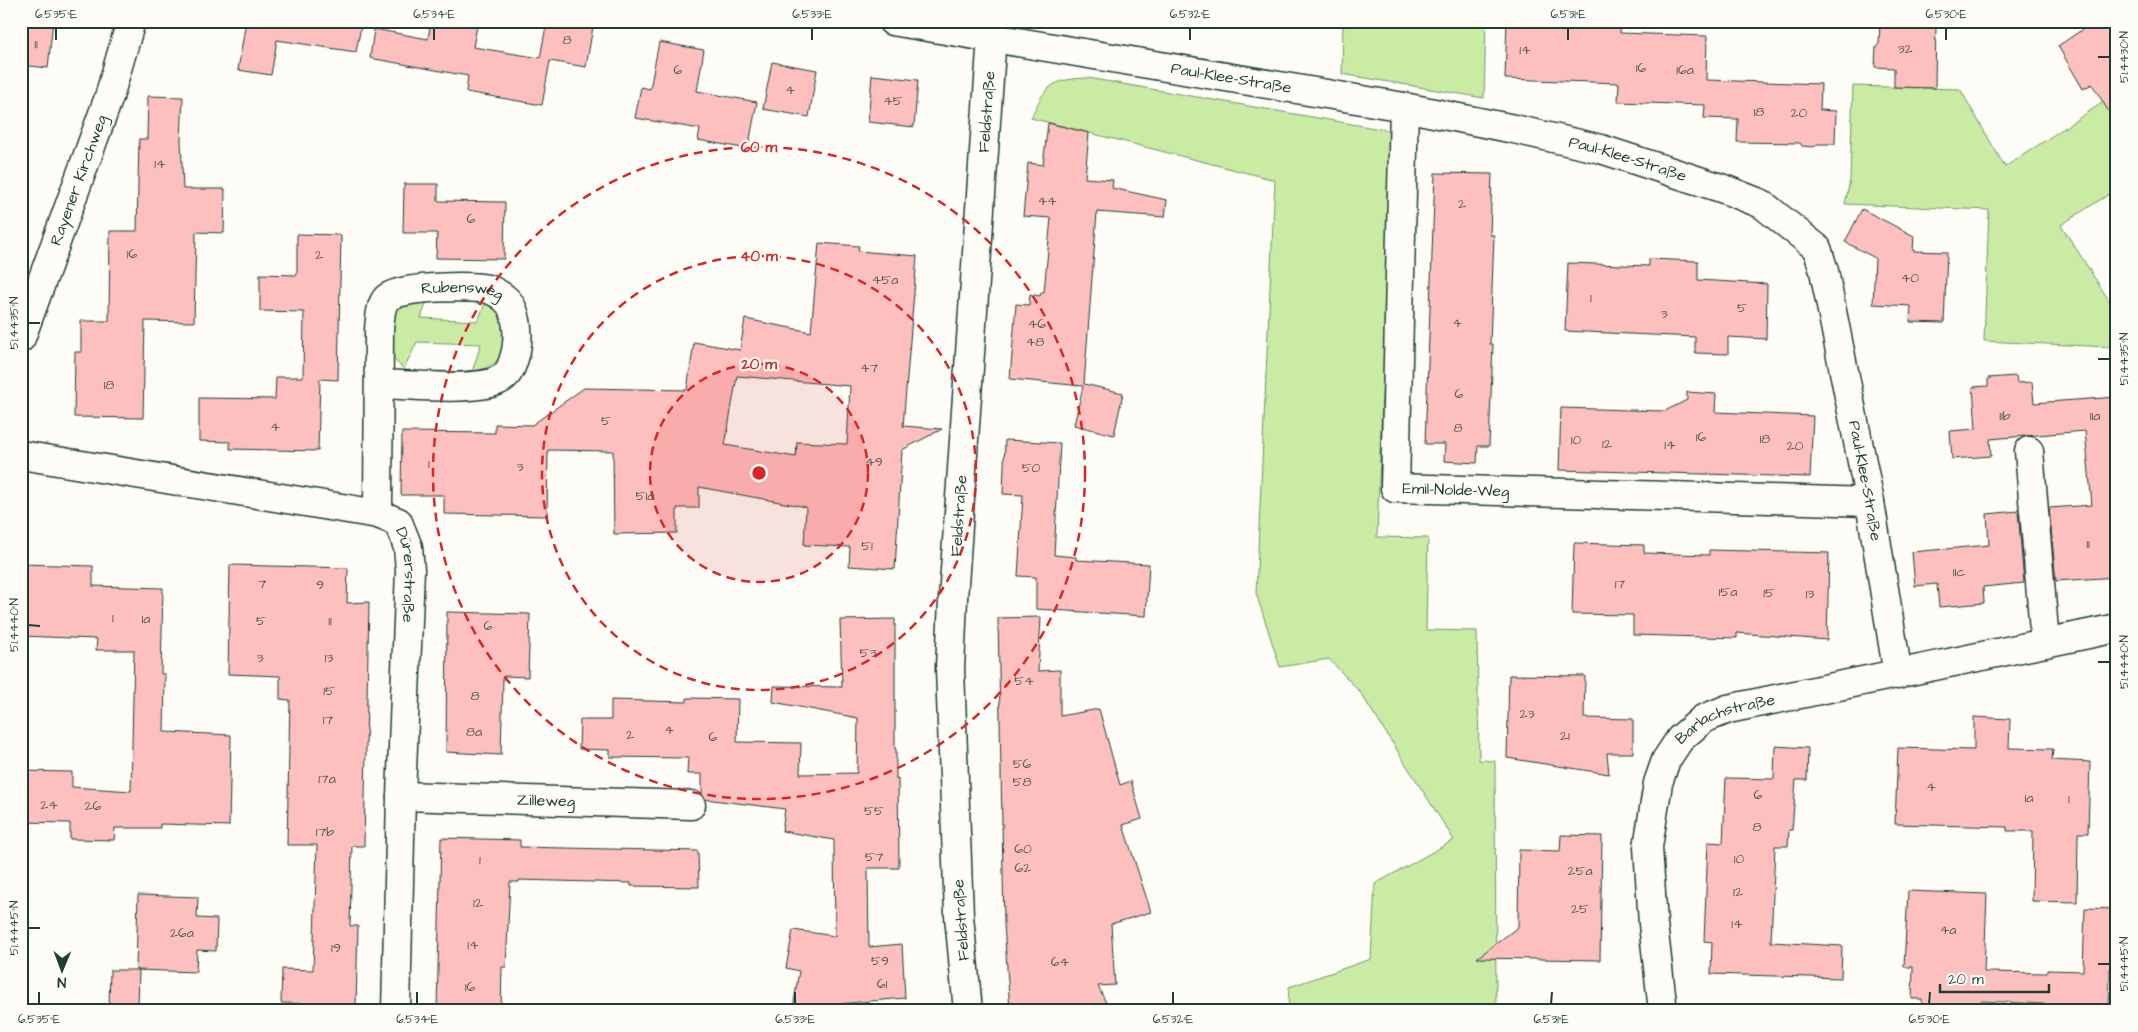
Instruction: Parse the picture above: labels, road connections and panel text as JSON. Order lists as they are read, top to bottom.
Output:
{
  "streets": {
    "street": [
      "Paul-Klee-Straße",
      "Feldstraße",
      "Rayener Kirchweg",
      "Rubensweg",
      "Emil-Nolde-Weg",
      "Dürerstraße",
      "Barlachstraße",
      "Zilleweg"
    ]
  },
  "crossings": [
    ["Paul-Klee-Straße", "Feldstraße"],
    ["Paul-Klee-Straße", "Emil-Nolde-Weg"],
    ["Paul-Klee-Straße", "Barlachstraße"],
    ["Rubensweg", "Dürerstraße"],
    ["Dürerstraße", "Zilleweg"]
  ],
  "house_numbers": [
    "8",
    "11",
    "32",
    "14",
    "16",
    "6",
    "16a",
    "4",
    "45",
    "18",
    "20",
    "14",
    "44",
    "2",
    "6",
    "16",
    "2",
    "40",
    "45a",
    "1",
    "5",
    "3",
    "4",
    "46",
    "48",
    "47",
    "18",
    "6",
    "11b",
    "11a",
    "5",
    "4",
    "8",
    "16",
    "18",
    "10",
    "12",
    "14",
    "20",
    "49",
    "1",
    "3",
    "50",
    "51a",
    "11",
    "51",
    "11c",
    "7",
    "17",
    "9",
    "15a",
    "15",
    "13",
    "1",
    "1a",
    "5",
    "11",
    "6",
    "53",
    "3",
    "13",
    "54",
    "15",
    "8",
    "23",
    "17",
    "4",
    "8a",
    "2",
    "21",
    "6",
    "56",
    "17a",
    "58",
    "4",
    "6",
    "1a",
    "1",
    "24",
    "26",
    "55",
    "8",
    "17b",
    "60",
    "57",
    "10",
    "1",
    "62",
    "25a",
    "12",
    "12",
    "25",
    "14",
    "4a",
    "26a",
    "14",
    "19",
    "59",
    "64",
    "61",
    "16"
  ],
  "scale_bar": "20 m",
  "north": "bottom",
  "coordinates": [
    "6.535°E",
    "6.534°E",
    "6.533°E",
    "6.532°E",
    "6.531°E",
    "6.530°E",
    "51.4430°N",
    "51.4435°N",
    "51.4440°N",
    "51.4445°N"
  ],
  "rings": ["60 m", "40 m", "20 m"]
}
